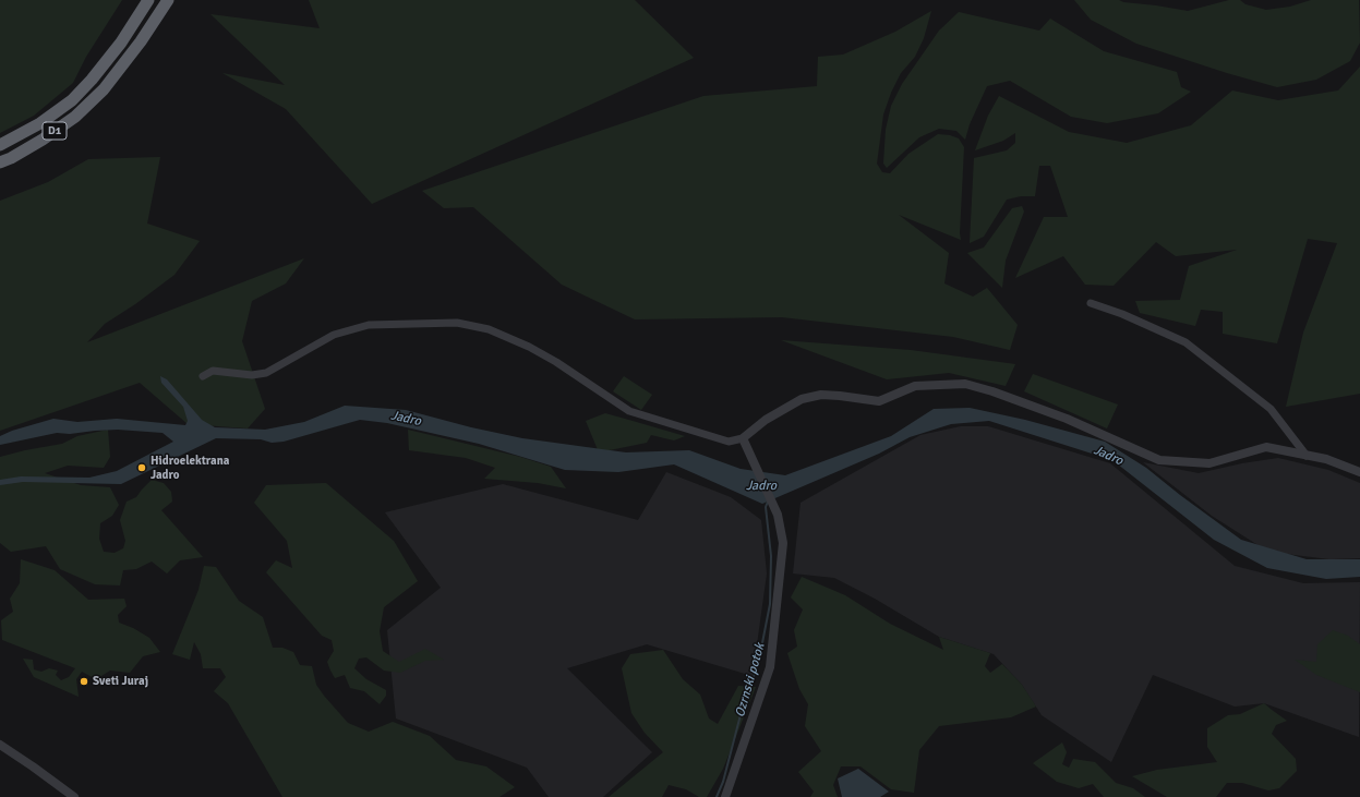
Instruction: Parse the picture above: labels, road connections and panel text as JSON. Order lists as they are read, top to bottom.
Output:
{
  "streets": {
    "highway": ["D1"]
  },
  "water": ["Jadro", "Ozrnski potok"],
  "places": ["Hidroelektrana Jadro", "Sveti Juraj"]
}
